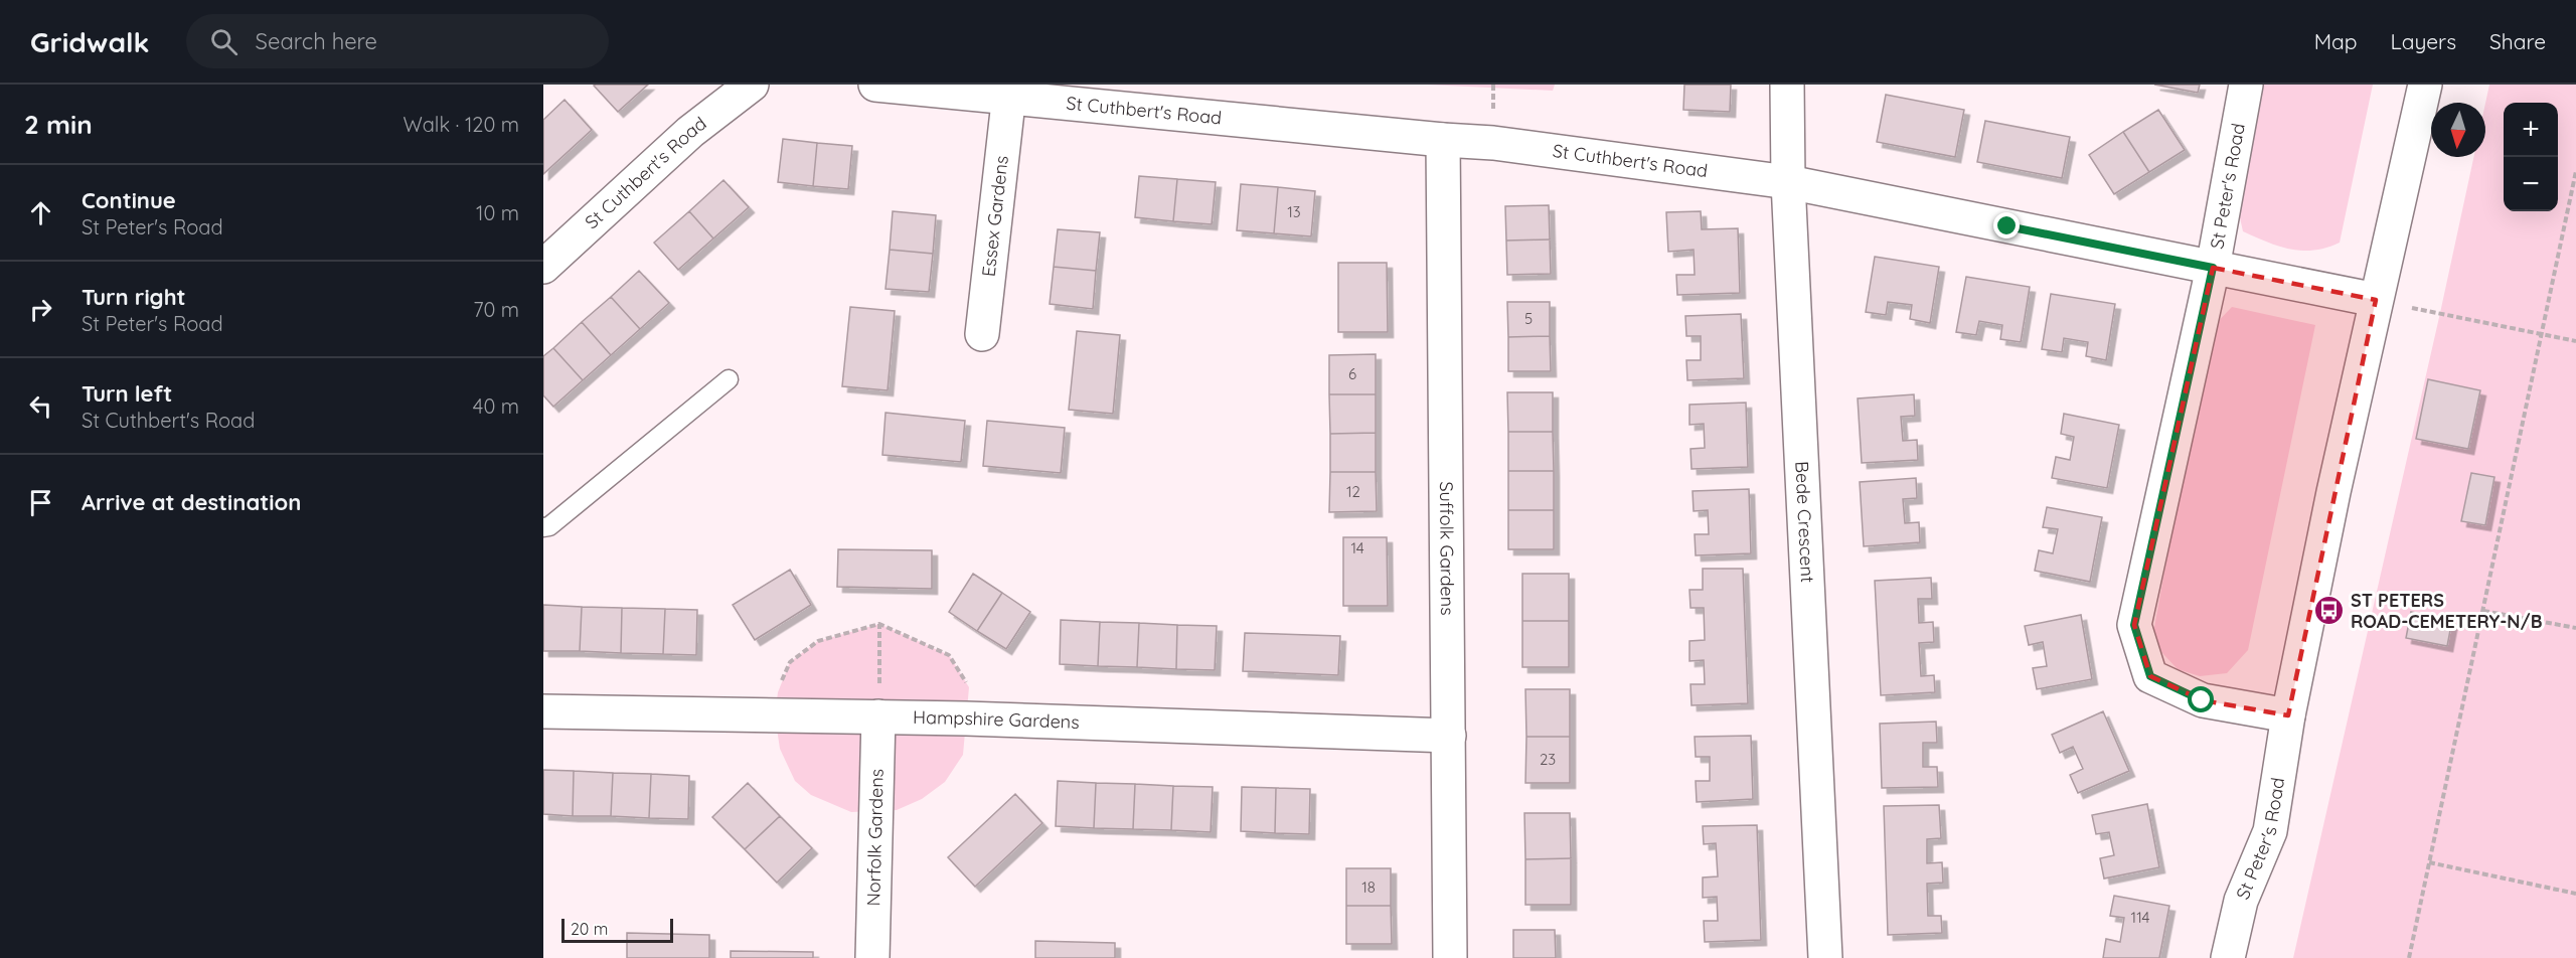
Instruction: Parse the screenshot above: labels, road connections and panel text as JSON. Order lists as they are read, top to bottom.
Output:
{
  "streets": {
    "street": [
      "St Cuthbert's Road",
      "St Peter's Road",
      "Essex Gardens",
      "Bede Crescent",
      "Suffolk Gardens",
      "Hampshire Gardens",
      "Norfolk Gardens"
    ]
  },
  "crossings": [
    ["St Cuthbert's Road", "St Peter's Road"],
    ["St Cuthbert's Road", "Essex Gardens"],
    ["St Cuthbert's Road", "Bede Crescent"],
    ["St Cuthbert's Road", "Suffolk Gardens"],
    ["Suffolk Gardens", "Hampshire Gardens"],
    ["Hampshire Gardens", "Norfolk Gardens"]
  ],
  "places": {
    "bus stop": ["ST PETERS ROAD-CEMETERY-N/B"]
  },
  "house_numbers": [
    "13",
    "5",
    "6",
    "12",
    "14",
    "23",
    "18",
    "114"
  ],
  "scale_bar": "20 m",
  "north": "bottom",
  "page": {
    "header": "Gridwalk",
    "search": "Search here",
    "nav": ["Map", "Layers", "Share"],
    "heading": ["2 min", "Walk · 120 m"],
    "map_buttons": ["+", "−"],
    "list": [
      ["Continue", "St Peter's Road", "10 m"],
      ["Turn right", "St Peter's Road", "70 m"],
      ["Turn left", "St Cuthbert's Road", "40 m"],
      "Arrive at destination"
    ],
    "scale": "20 m"
  }
}
